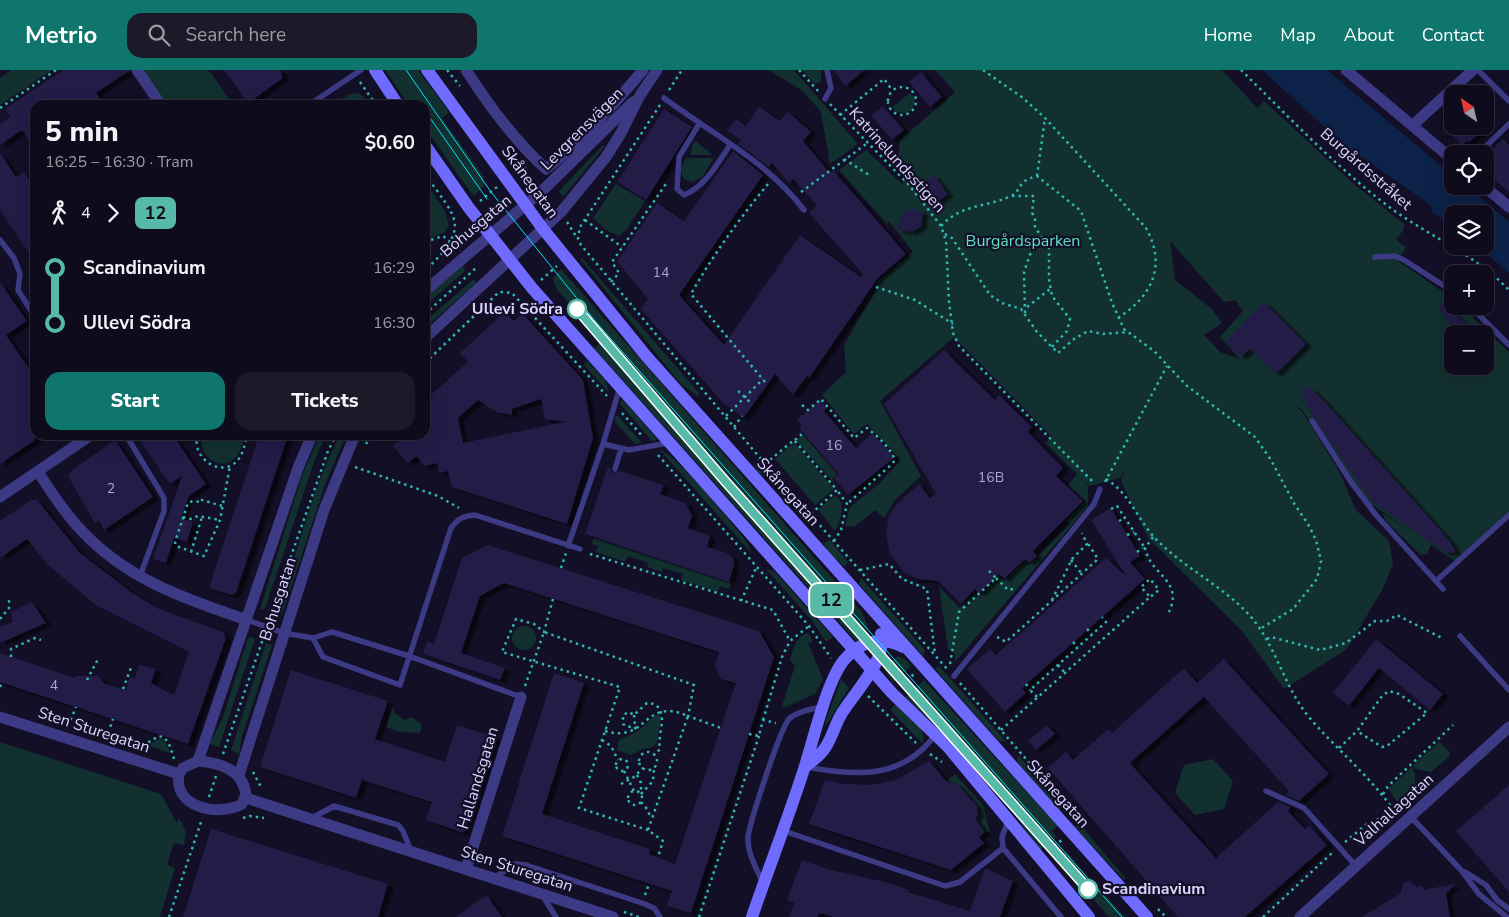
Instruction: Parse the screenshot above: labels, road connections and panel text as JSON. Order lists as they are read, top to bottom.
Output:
{
  "streets": {
    "main road": ["Skånegatan"],
    "street": [
      "Levgrensvägen",
      "Bohusgatan",
      "Sten Sturegatan",
      "Hallandsgatan",
      "Valhallagatan"
    ],
    "path": ["Katrinelundsstigen", "Burgårdsstråket"]
  },
  "crossings": [
    ["Levgrensvägen", "Skånegatan"],
    ["Levgrensvägen", "Bohusgatan"],
    ["Skånegatan", "Bohusgatan"],
    ["Sten Sturegatan", "Hallandsgatan"]
  ],
  "parks": ["Burgårdsparken"],
  "places": ["Ullevi Södra", "Scandinavium"],
  "lines": ["tram line 12"],
  "house_numbers": [
    "14",
    "16",
    "16B",
    "2",
    "4"
  ],
  "north": "top left",
  "page": {
    "header": "Metrio",
    "search": "Search here",
    "nav": [
      "Home",
      "Map",
      "About",
      "Contact"
    ],
    "on_map": "12",
    "map_buttons": ["+", "−"],
    "heading": ["5 min", "16:25 – 16:30 · Tram", "$0.60"],
    "legs": ["4", "12"],
    "list": [
      {
        "name": "Scandinavium",
        "value": "16:29"
      },
      {
        "name": "Ullevi Södra",
        "value": "16:30"
      }
    ],
    "buttons": ["Start", "Tickets"]
  }
}
